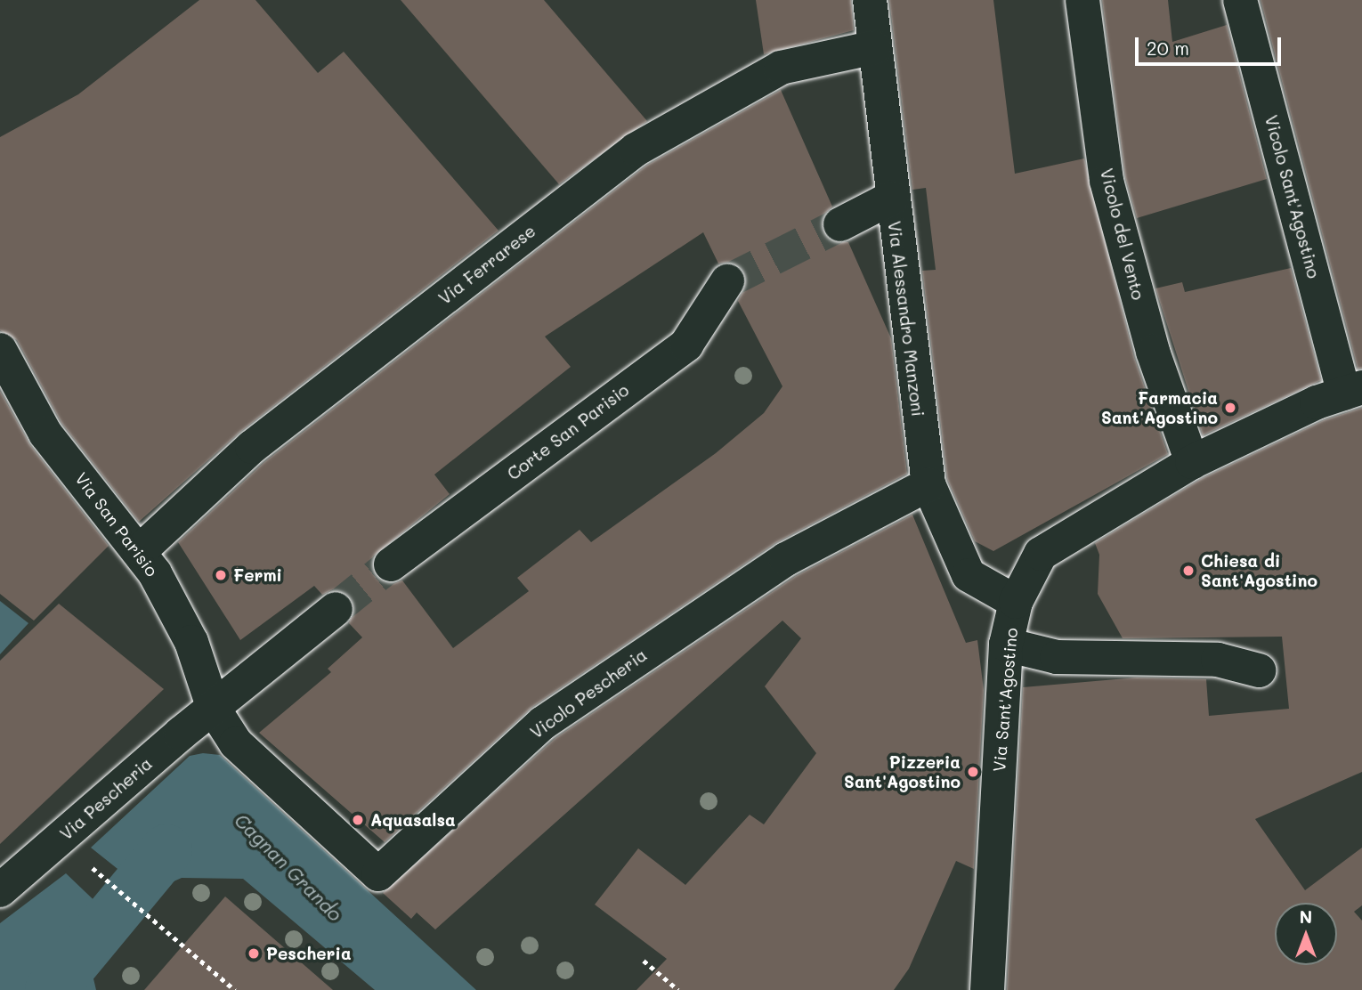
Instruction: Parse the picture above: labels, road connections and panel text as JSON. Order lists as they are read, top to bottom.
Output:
{
  "streets": {
    "street": [
      "Vicolo Sant'Agostino",
      "Vicolo del Vento",
      "Via Ferrarese",
      "Via Alessandro Manzoni",
      "Corte San Parisio",
      "Via San Parisio",
      "Vicolo Pescheria",
      "Via Sant'Agostino",
      "Via Pescheria"
    ]
  },
  "crossings": [
    ["Vicolo Sant'Agostino", "Via Sant'Agostino"],
    ["Vicolo del Vento", "Via Sant'Agostino"],
    ["Via Ferrarese", "Via Alessandro Manzoni"],
    ["Via Ferrarese", "Via San Parisio"],
    ["Via Alessandro Manzoni", "Vicolo Pescheria"],
    ["Via Alessandro Manzoni", "Via Sant'Agostino"],
    ["Via San Parisio", "Vicolo Pescheria"],
    ["Via San Parisio", "Via Pescheria"],
    ["Vicolo Pescheria", "Via Pescheria"]
  ],
  "water": ["Cagnan Grando"],
  "places": [
    "Farmacia Sant'Agostino",
    "Chiesa di Sant'Agostino",
    "Fermi",
    "Pizzeria Sant'Agostino",
    "Aquasalsa",
    "Pescheria"
  ],
  "scale_bar": "20 m",
  "north": "top"
}
